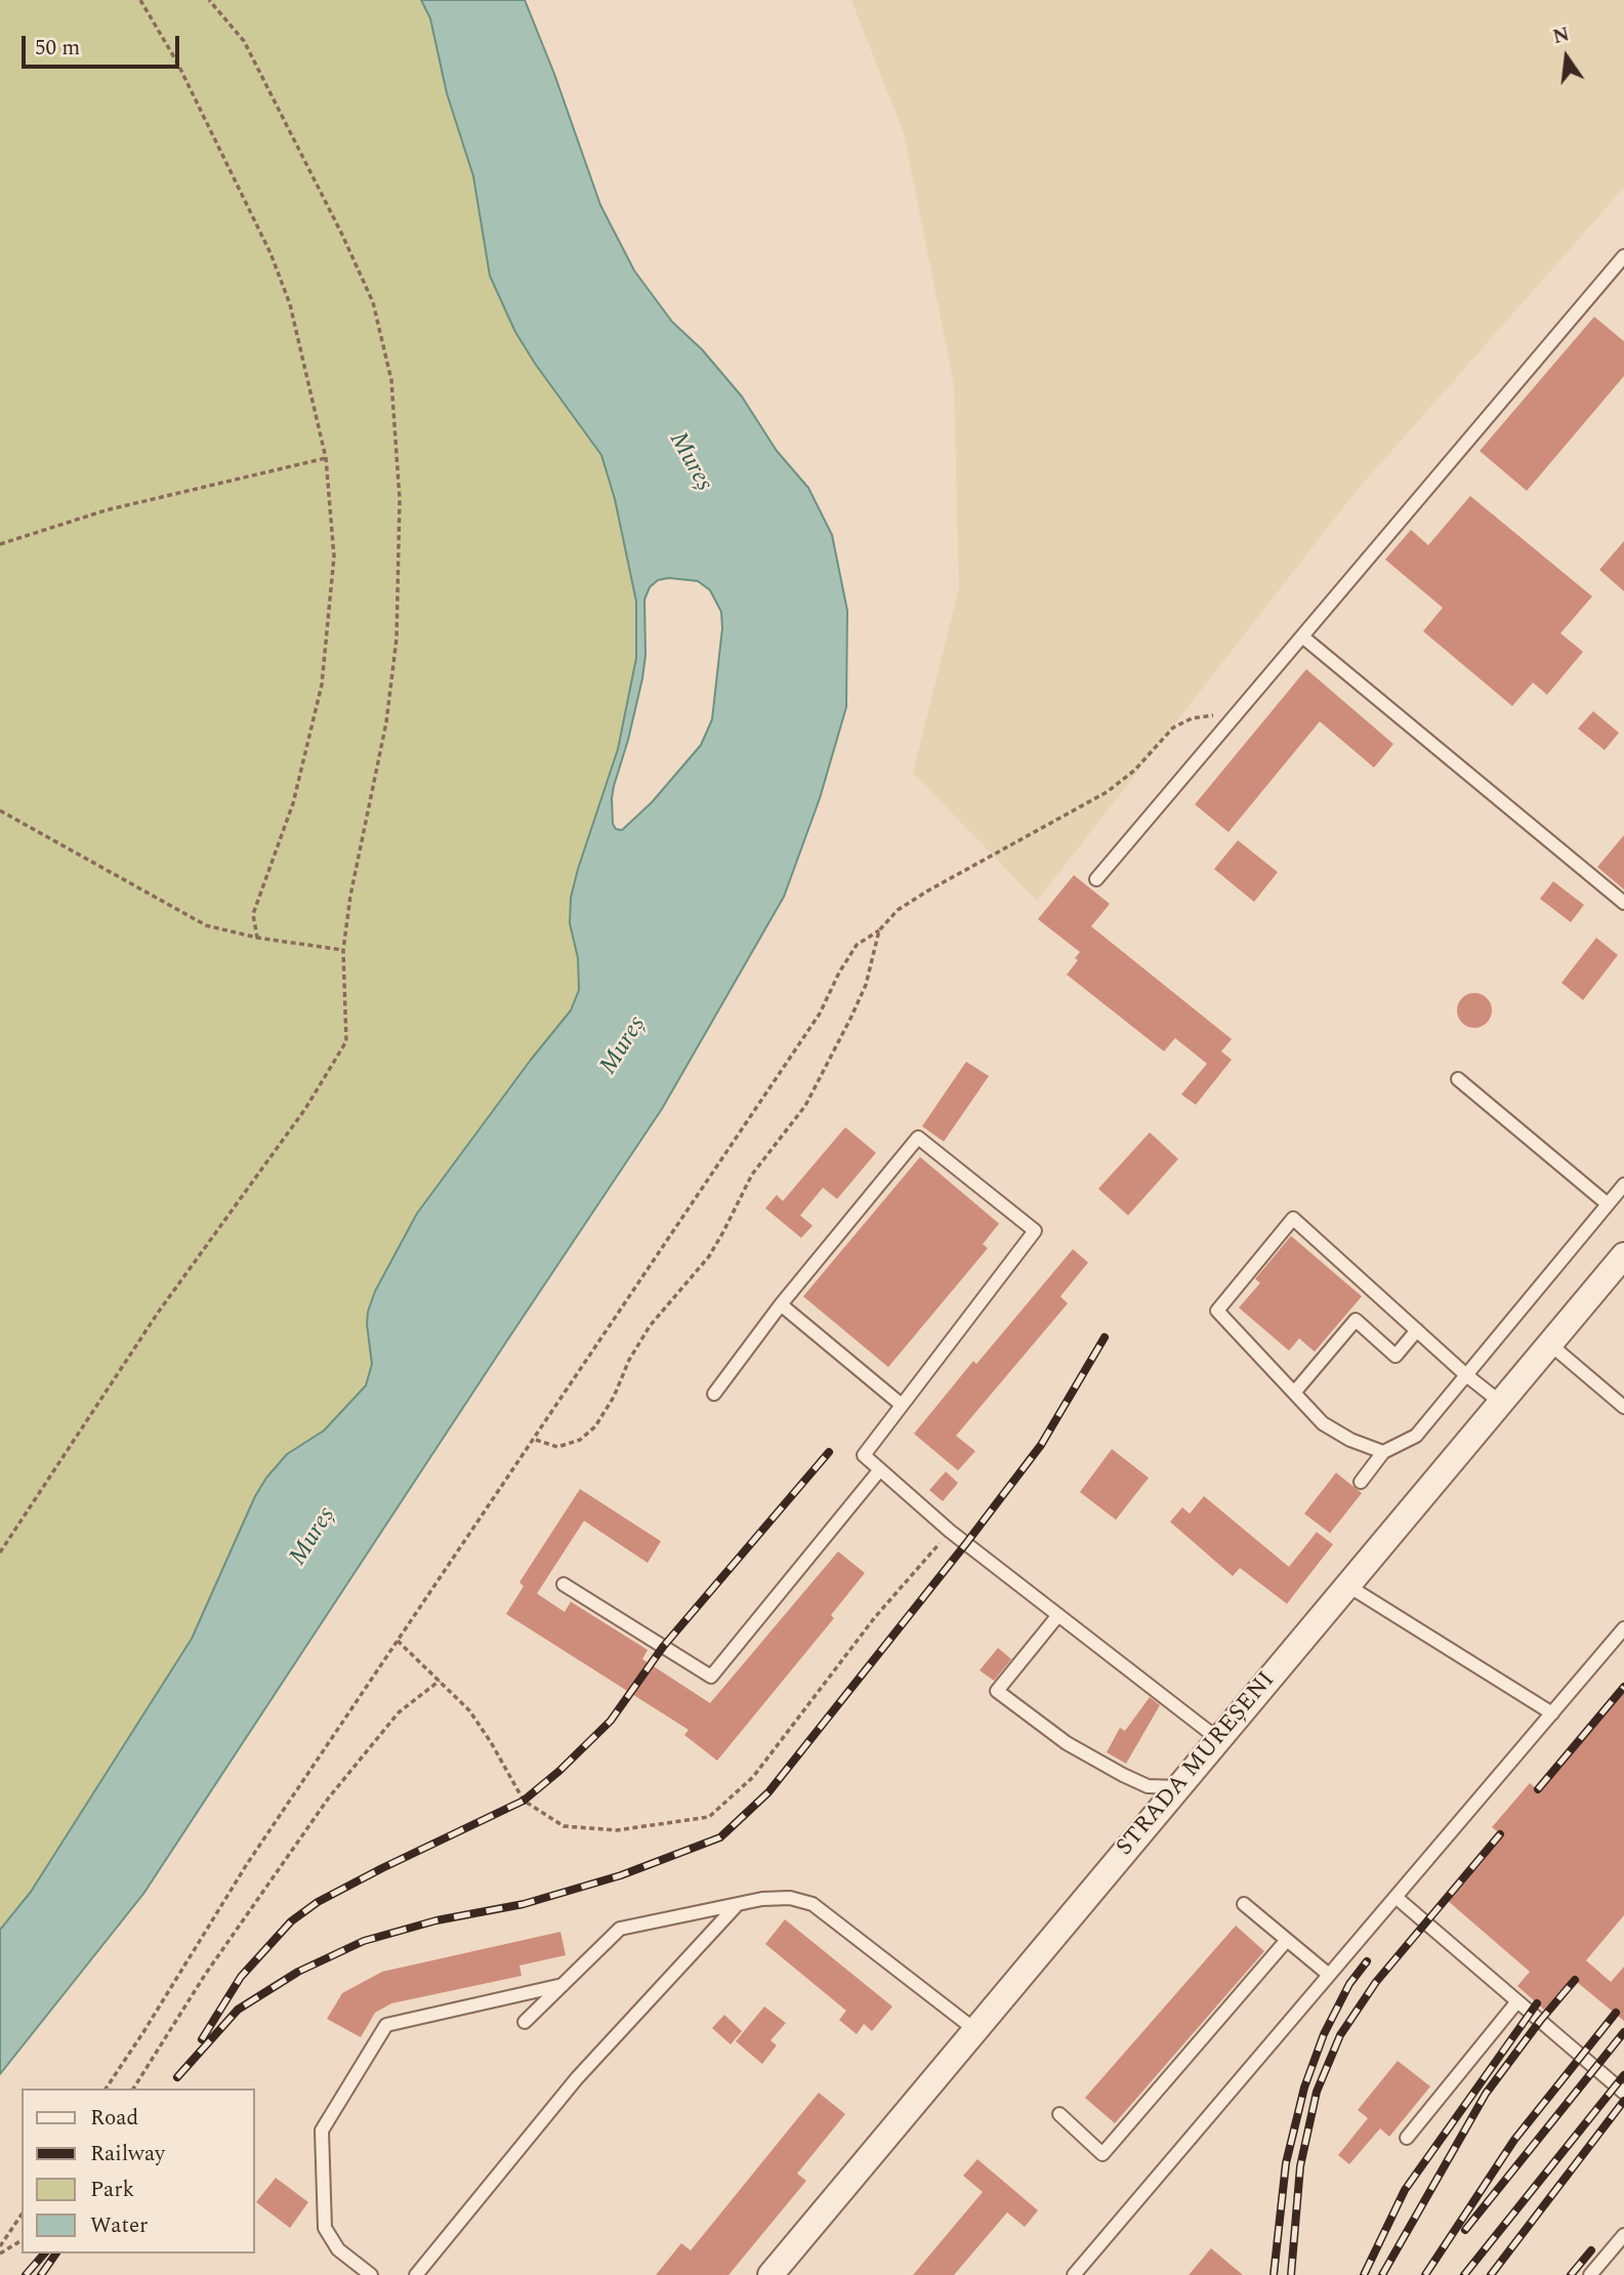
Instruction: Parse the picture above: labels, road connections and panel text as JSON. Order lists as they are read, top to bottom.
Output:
{
  "streets": {
    "street": ["STRADA MUREȘENI"]
  },
  "water": ["Mureș"],
  "legend": [
    "Road",
    "Railway",
    "Park",
    "Water"
  ],
  "scale_bar": "50 m",
  "north": "top"
}
